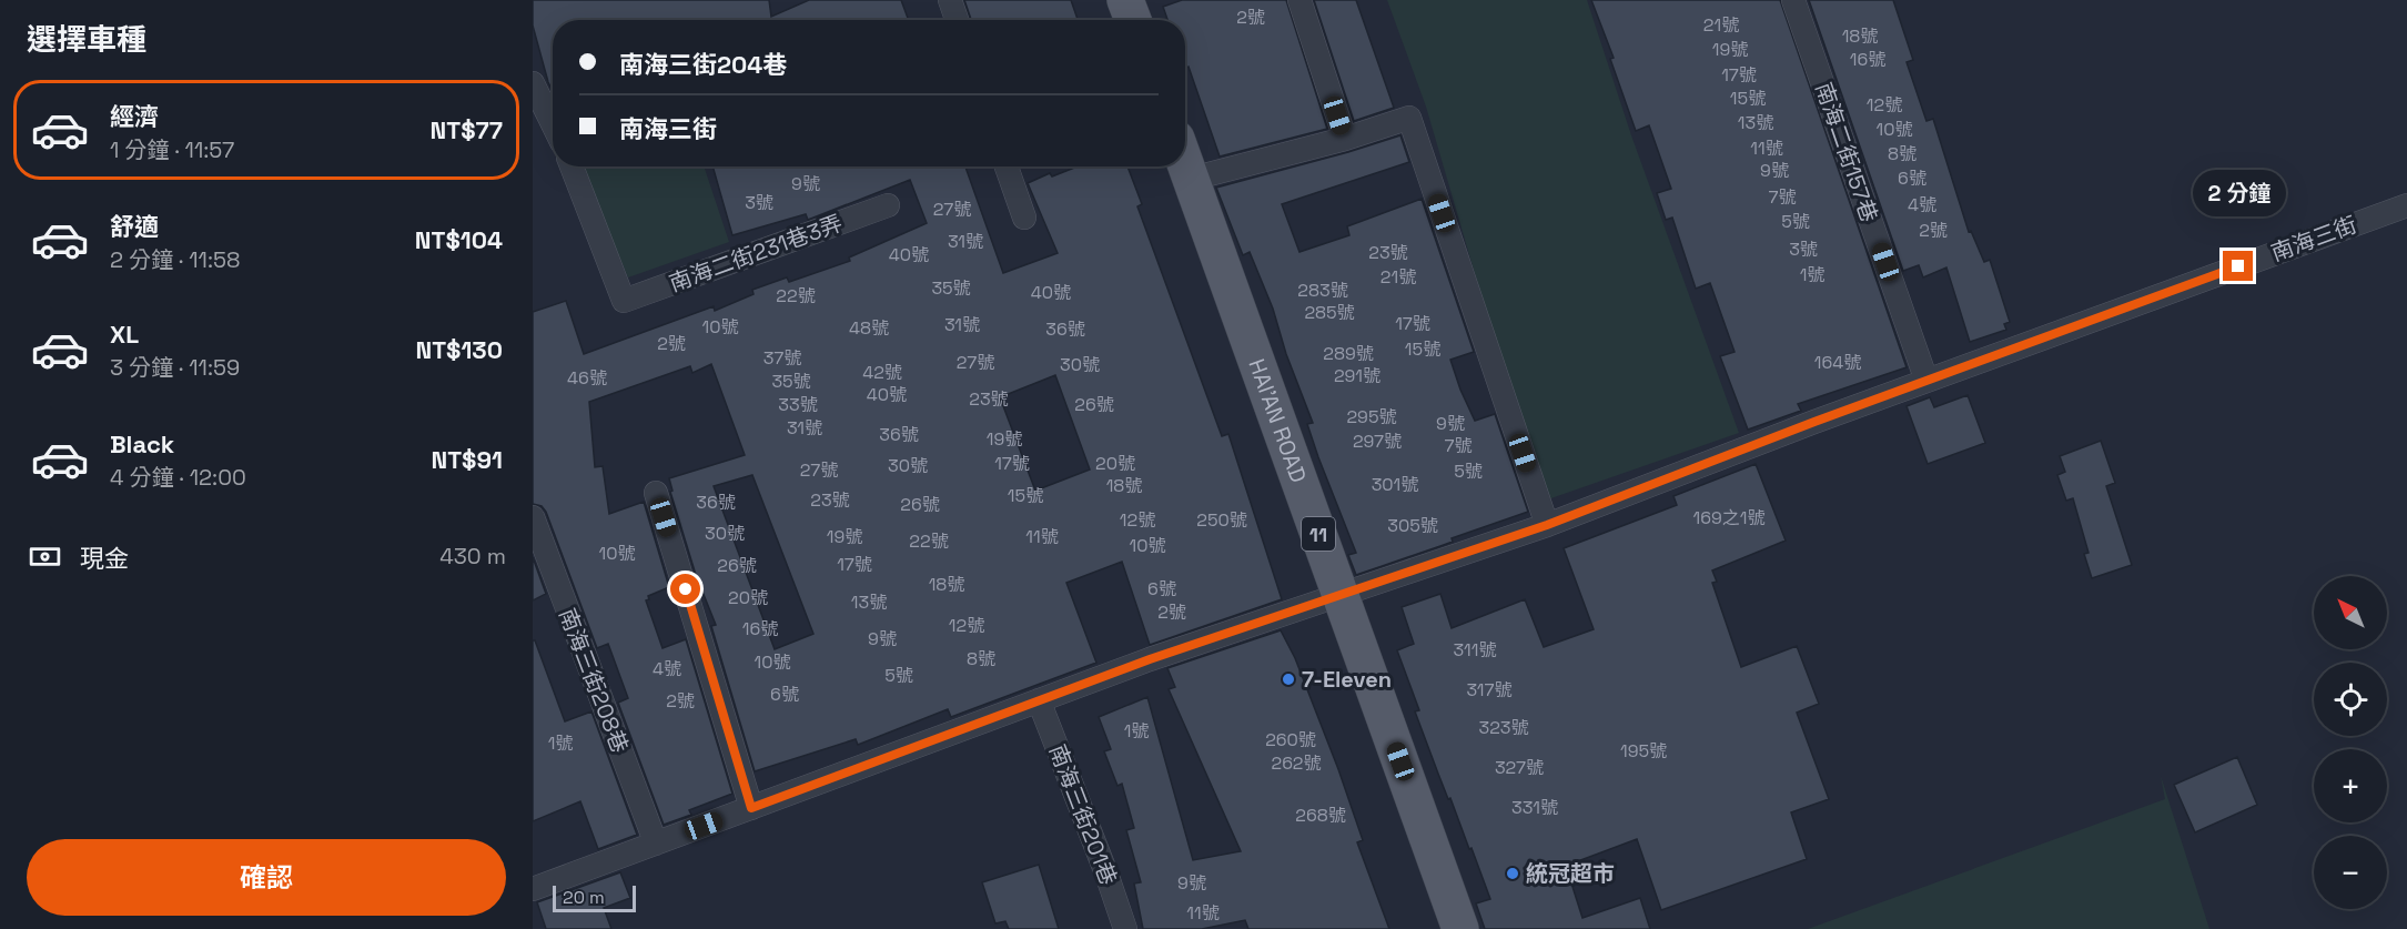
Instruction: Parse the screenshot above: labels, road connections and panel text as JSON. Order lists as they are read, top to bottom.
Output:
{
  "streets": {
    "main road": ["HAI'AN ROAD", "11"],
    "street": [
      "南海二街157巷",
      "南海三街",
      "南海二街231巷3弄",
      "南海三街208巷",
      "南海三街201巷"
    ]
  },
  "crossings": [
    ["南海二街157巷", "南海三街"],
    ["南海三街", "HAI'AN ROAD"],
    ["南海三街", "南海三街208巷"],
    ["南海三街", "南海三街201巷"]
  ],
  "places": ["7-Eleven", "統冠超市"],
  "house_numbers": [
    "2號",
    "21號",
    "18號",
    "19號",
    "16號",
    "17號",
    "15號",
    "12號",
    "13號",
    "10號",
    "11號",
    "8號",
    "9號",
    "6號",
    "9號",
    "7號",
    "3號",
    "4號",
    "27號",
    "5號",
    "2號",
    "31號",
    "3號",
    "23號",
    "40號",
    "1號",
    "21號",
    "35號",
    "283號",
    "40號",
    "22號",
    "285號",
    "17號",
    "31號",
    "10號",
    "48號",
    "36號",
    "2號",
    "15號",
    "289號",
    "37號",
    "27號",
    "164號",
    "30號",
    "42號",
    "291號",
    "46號",
    "35號",
    "40號",
    "23號",
    "33號",
    "26號",
    "295號",
    "9號",
    "31號",
    "36號",
    "19號",
    "297號",
    "7號",
    "17號",
    "20號",
    "30號",
    "27號",
    "5號",
    "301號",
    "18號",
    "15號",
    "23號",
    "36號",
    "26號",
    "169之1號",
    "12號",
    "250號",
    "305號",
    "30號",
    "19號",
    "11號",
    "22號",
    "10號",
    "10號",
    "17號",
    "26號",
    "18號",
    "6號",
    "20號",
    "13號",
    "2號",
    "12號",
    "16號",
    "9號",
    "311號",
    "8號",
    "10號",
    "4號",
    "5號",
    "317號",
    "6號",
    "2號",
    "323號",
    "1號",
    "260號",
    "1號",
    "195號",
    "262號",
    "327號",
    "331號",
    "268號",
    "9號",
    "11號"
  ],
  "scale_bar": "20 m",
  "north": "top left",
  "page": {
    "heading": "選擇車種",
    "banner": ["南海三街204巷", "南海三街"],
    "list": [
      {
        "name": "經濟",
        "note": "1 分鐘 · 11:57",
        "value": "NT$77"
      },
      {
        "name": "舒適",
        "note": "2 分鐘 · 11:58",
        "value": "NT$104"
      },
      {
        "name": "XL",
        "note": "3 分鐘 · 11:59",
        "value": "NT$130"
      },
      {
        "name": "Black",
        "note": "4 分鐘 · 12:00",
        "value": "NT$91"
      }
    ],
    "bubble": "2 分鐘",
    "pay": ["現金", "430 m"],
    "map_buttons": ["+", "−"],
    "buttons": "確認",
    "scale": "20 m"
  }
}
